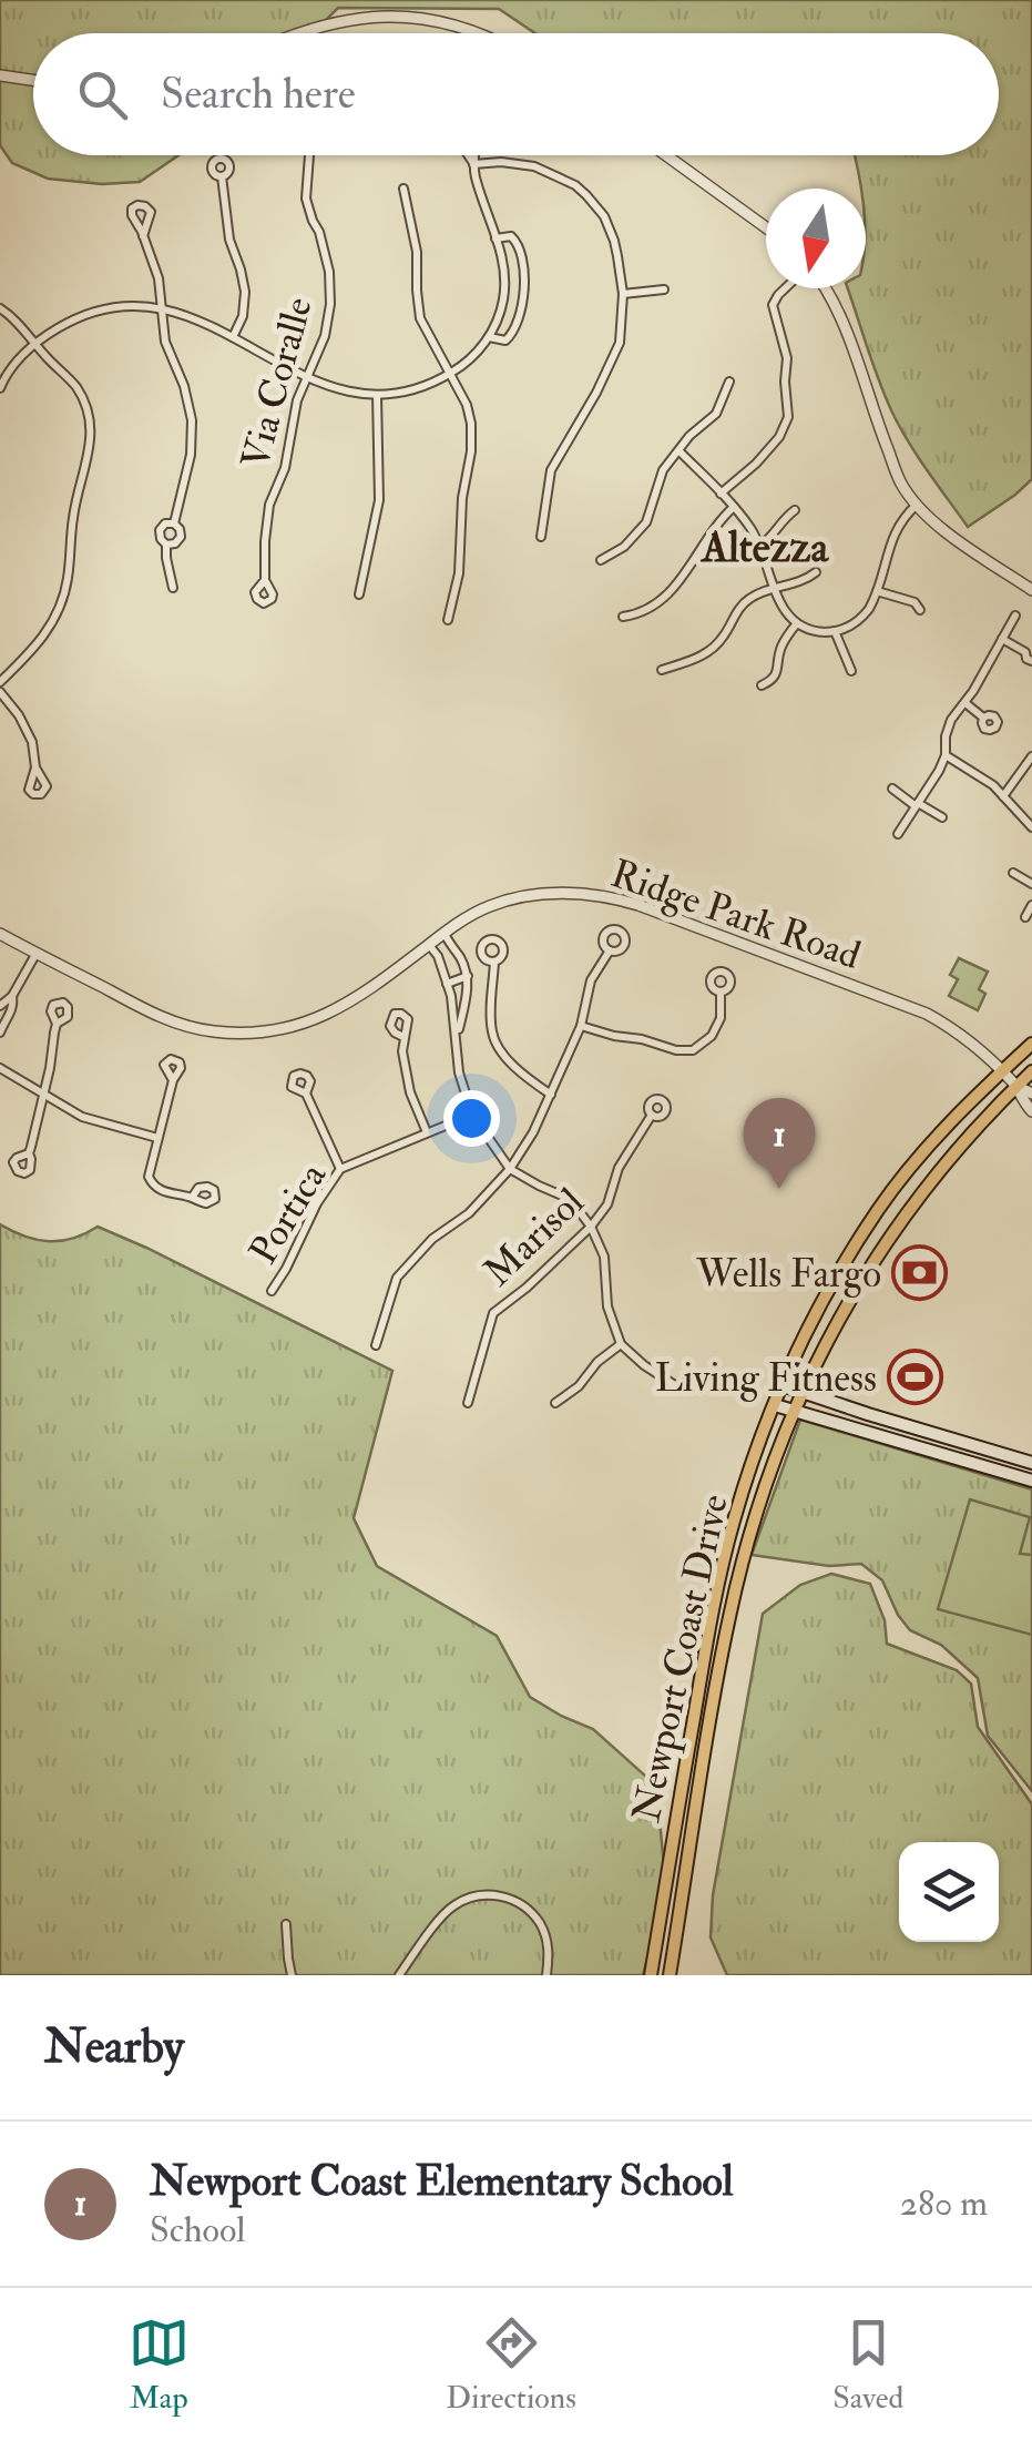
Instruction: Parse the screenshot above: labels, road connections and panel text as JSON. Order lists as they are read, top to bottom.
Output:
{
  "streets": {
    "main road": ["Newport Coast Drive"],
    "street": [
      "Via Coralle",
      "Ridge Park Road",
      "Portica",
      "Marisol"
    ]
  },
  "crossings": [
    ["Ridge Park Road", "Newport Coast Drive"]
  ],
  "districts": ["Altezza"],
  "places": {
    "bank": ["Wells Fargo"],
    "sports": ["Living Fitness"]
  },
  "north": "bottom",
  "page": {
    "search": "Search here",
    "pins": "1",
    "heading": "Nearby",
    "list": [
      {
        "mark": "1",
        "name": "Newport Coast Elementary School",
        "note": "School",
        "value": "280 m"
      }
    ],
    "nav": ["Map", "Directions", "Saved"]
  }
}
